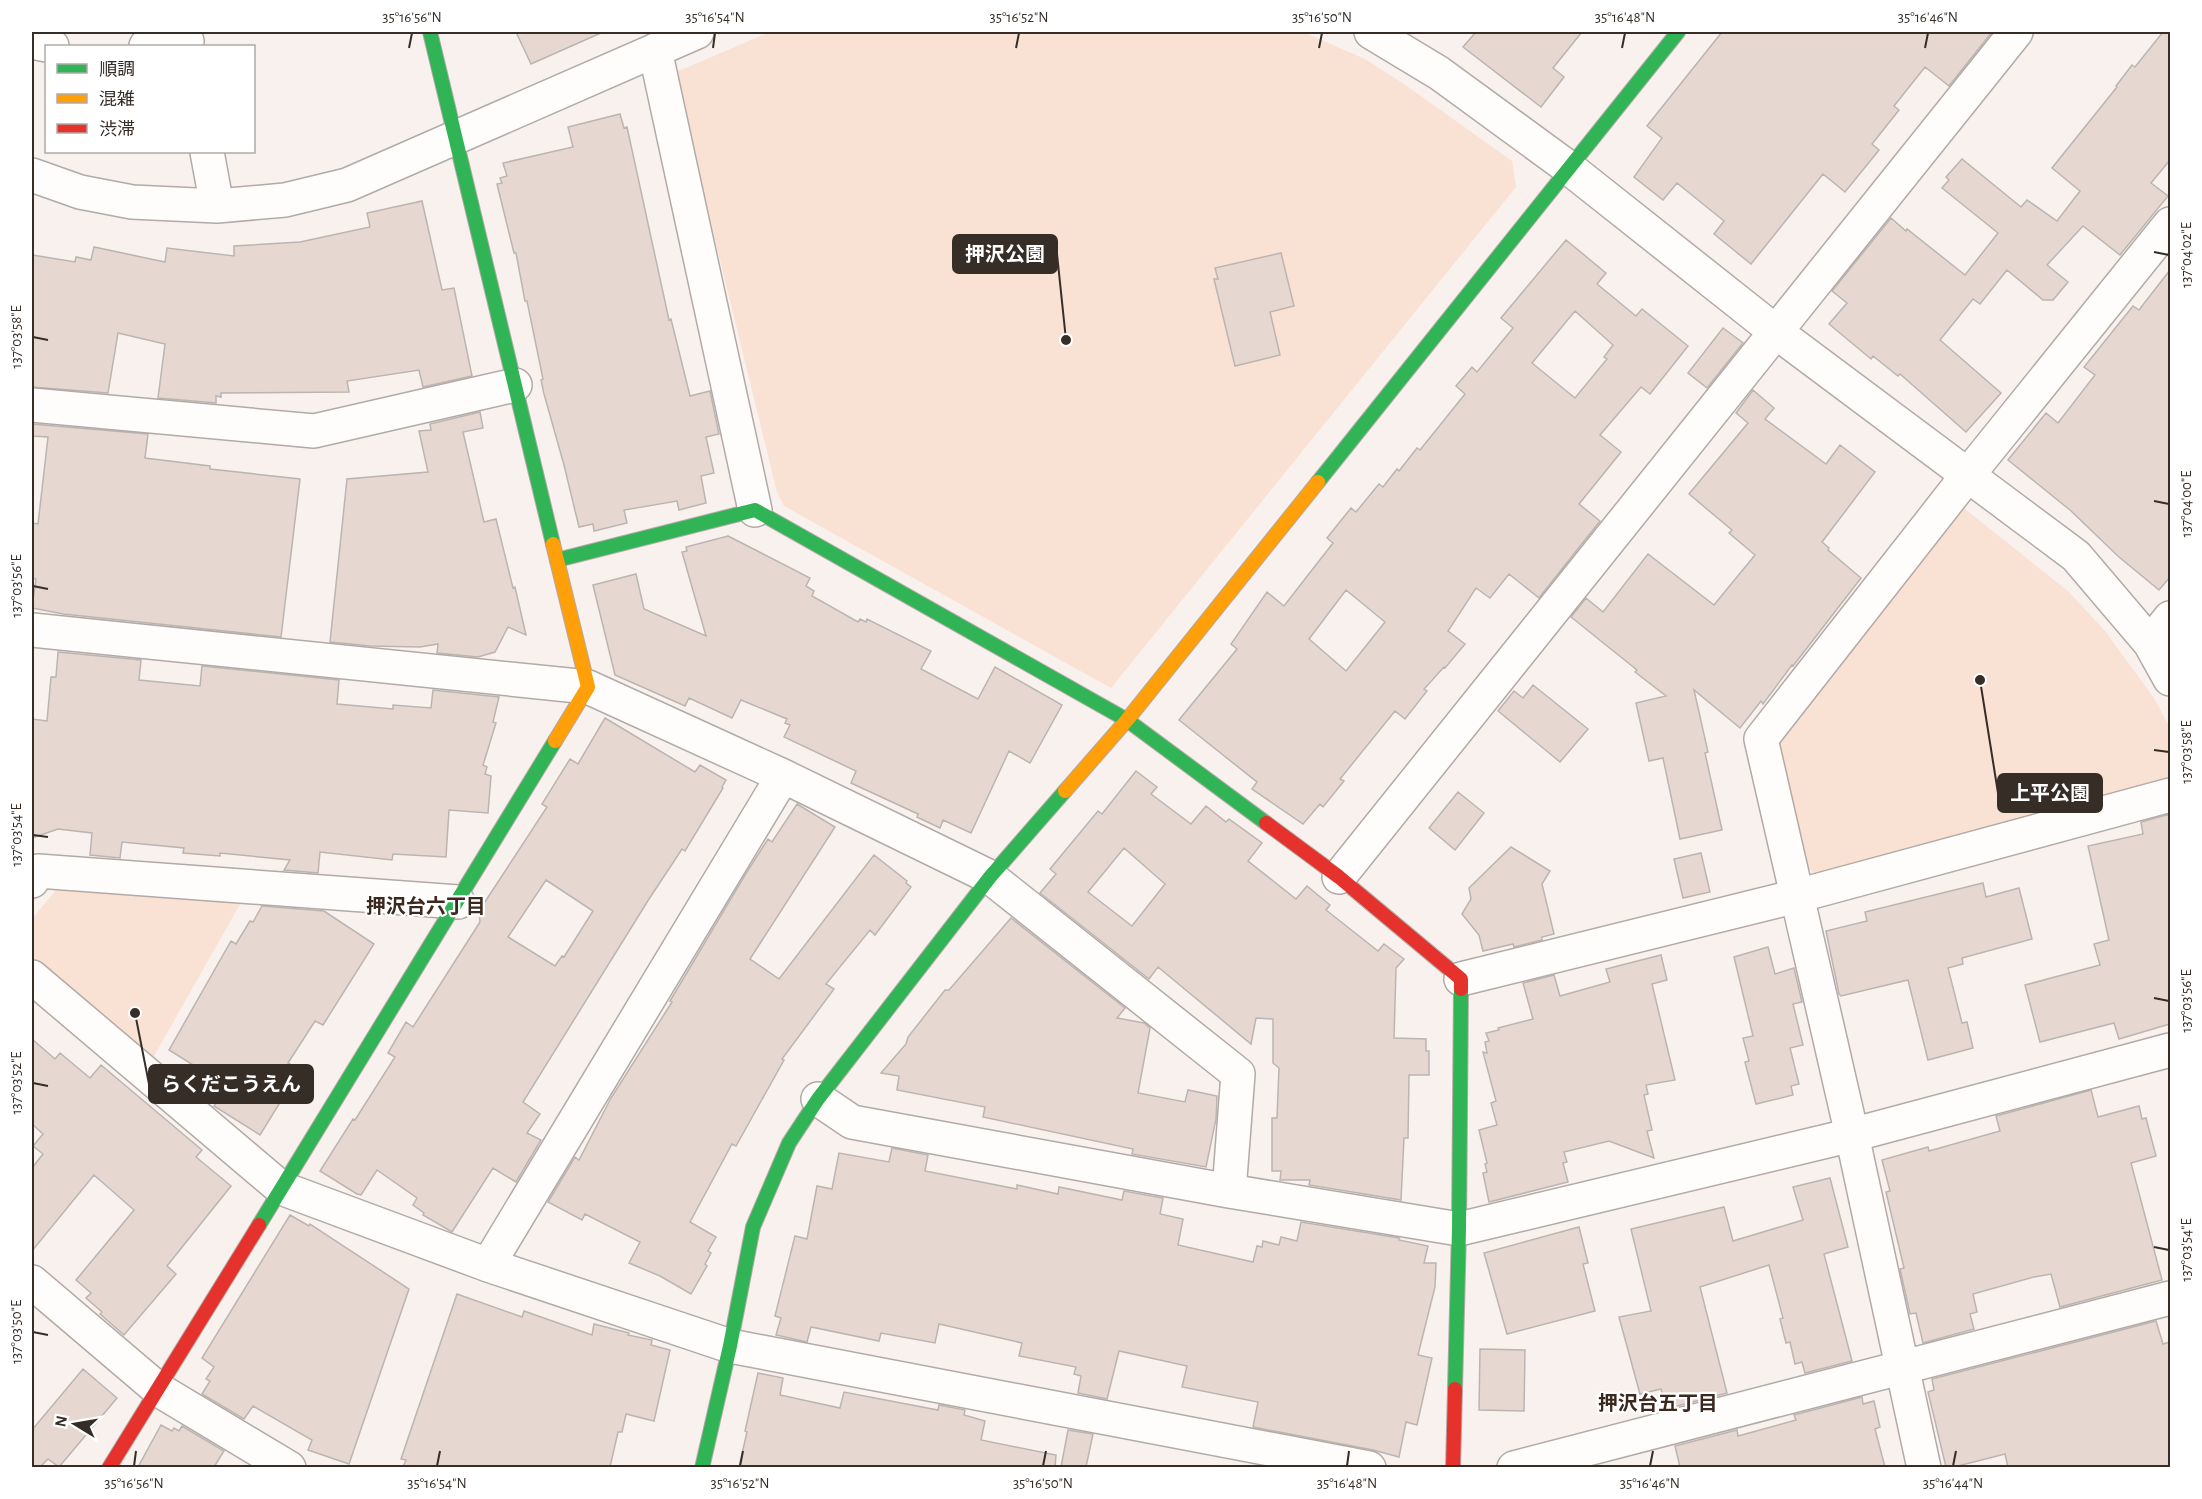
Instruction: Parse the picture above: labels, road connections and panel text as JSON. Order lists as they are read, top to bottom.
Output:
{
  "districts": ["押沢台六丁目", "押沢台五丁目"],
  "places": ["押沢公園", "上平公園", "らくだこうえん"],
  "legend": ["順調", "混雑", "渋滞"],
  "north": "left",
  "coordinates": [
    "35°16'56\"N",
    "35°16'54\"N",
    "35°16'52\"N",
    "35°16'50\"N",
    "35°16'48\"N",
    "35°16'46\"N",
    "137°04'02\"E",
    "137°03'58\"E",
    "137°04'00\"E",
    "137°03'56\"E",
    "137°03'54\"E",
    "137°03'52\"E",
    "137°03'50\"E",
    "35°16'44\"N"
  ]
}
